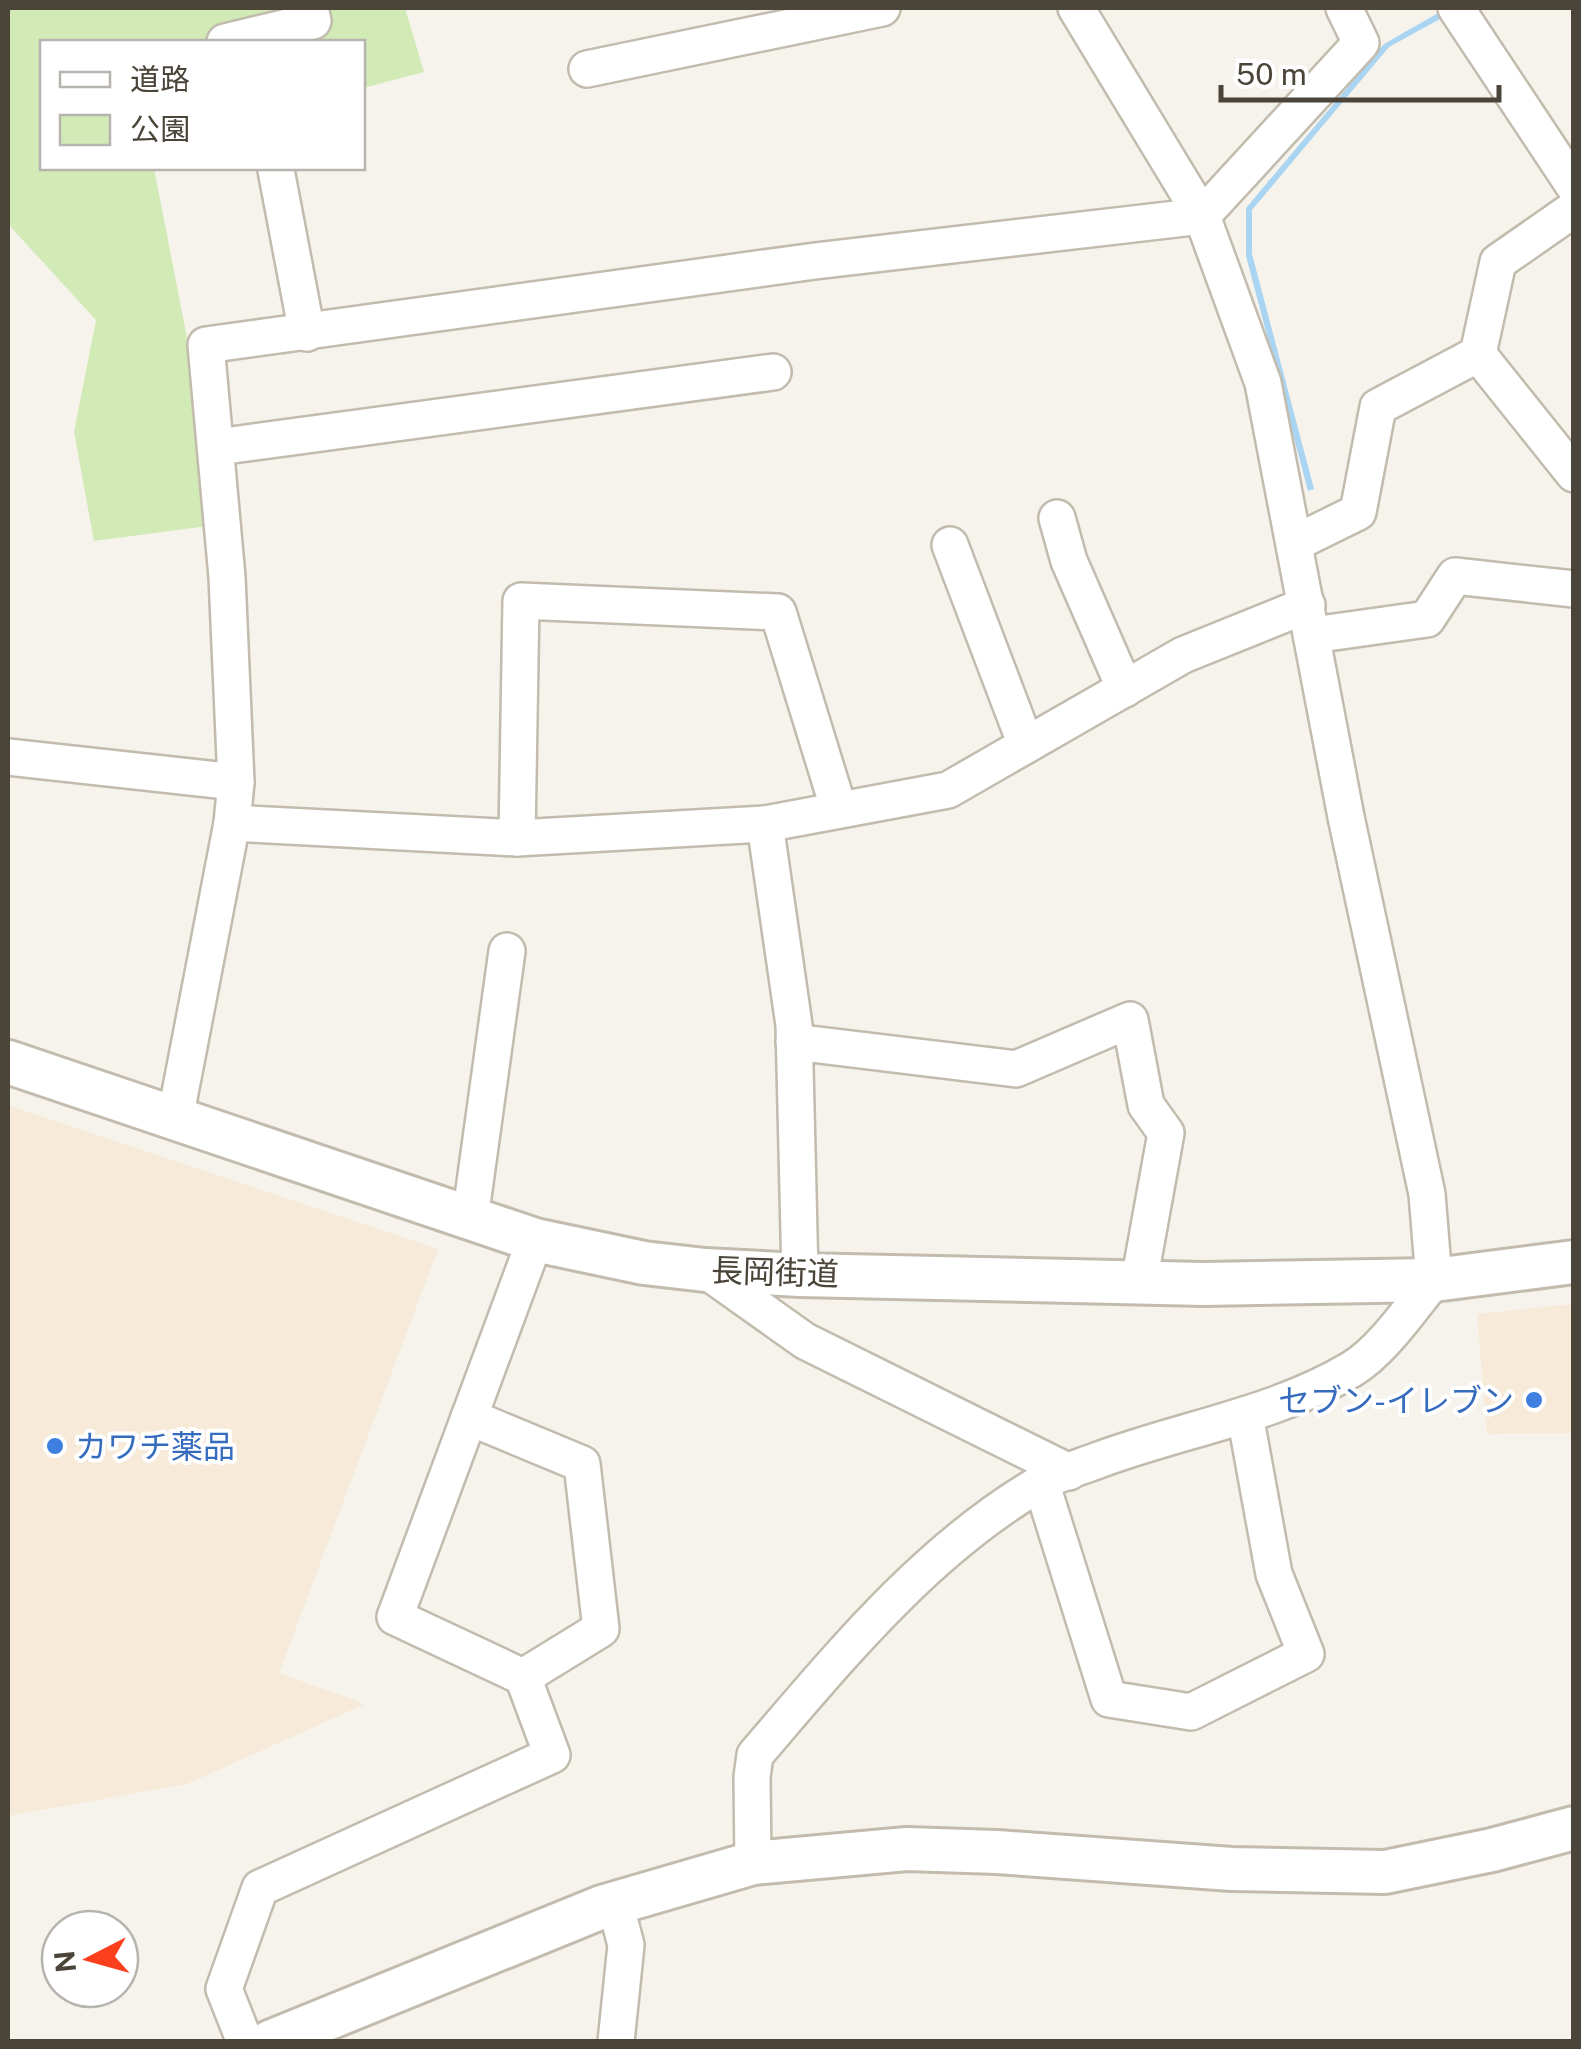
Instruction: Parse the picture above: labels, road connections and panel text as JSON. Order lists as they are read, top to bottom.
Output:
{
  "streets": {
    "street": ["長岡街道"]
  },
  "places": ["セブン-イレブン", "カワチ薬品"],
  "legend": ["道路", "公園"],
  "scale_bar": "50 m",
  "north": "left"
}
